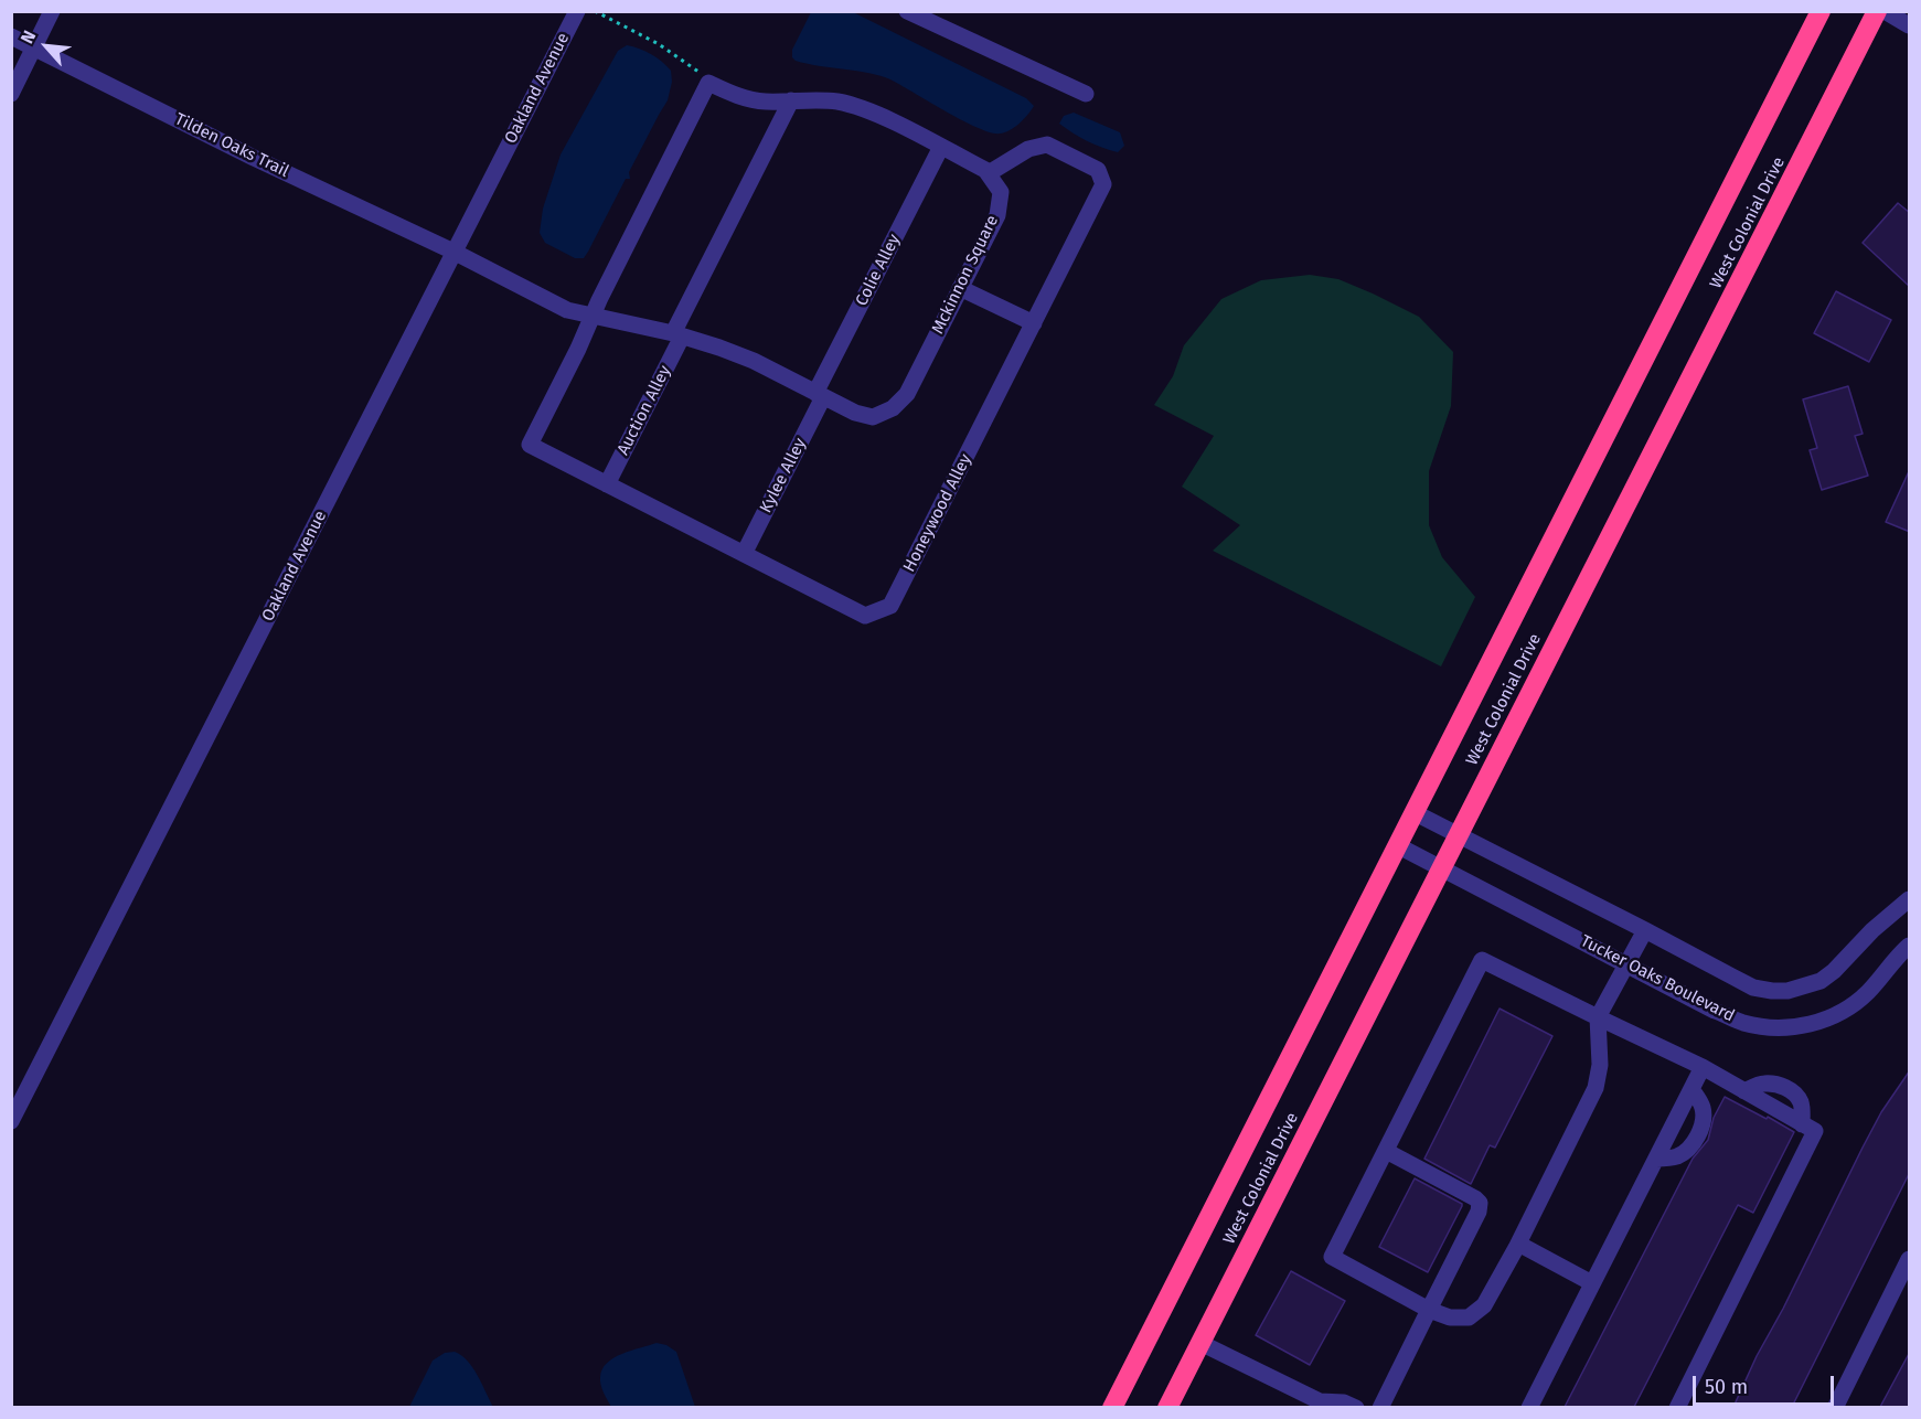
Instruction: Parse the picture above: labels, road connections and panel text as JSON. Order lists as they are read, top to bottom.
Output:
{
  "streets": {
    "highway": ["West Colonial Drive"],
    "street": [
      "Oakland Avenue",
      "Tilden Oaks Trail",
      "Colie Alley",
      "Mckinnon Square",
      "Auction Alley",
      "Kylee Alley",
      "Honeywood Alley",
      "Tucker Oaks Boulevard"
    ]
  },
  "crossings": [
    ["Oakland Avenue", "Tilden Oaks Trail"],
    ["Oakland Avenue", "Mckinnon Square"],
    ["Tilden Oaks Trail", "Mckinnon Square"],
    ["West Colonial Drive", "Tucker Oaks Boulevard"],
    ["Colie Alley", "Mckinnon Square"],
    ["Colie Alley", "Kylee Alley"],
    ["Mckinnon Square", "Auction Alley"],
    ["Mckinnon Square", "Kylee Alley"],
    ["Mckinnon Square", "Honeywood Alley"],
    ["Auction Alley", "Honeywood Alley"],
    ["Kylee Alley", "Honeywood Alley"]
  ],
  "scale_bar": "50 m",
  "north": "top left"
}
